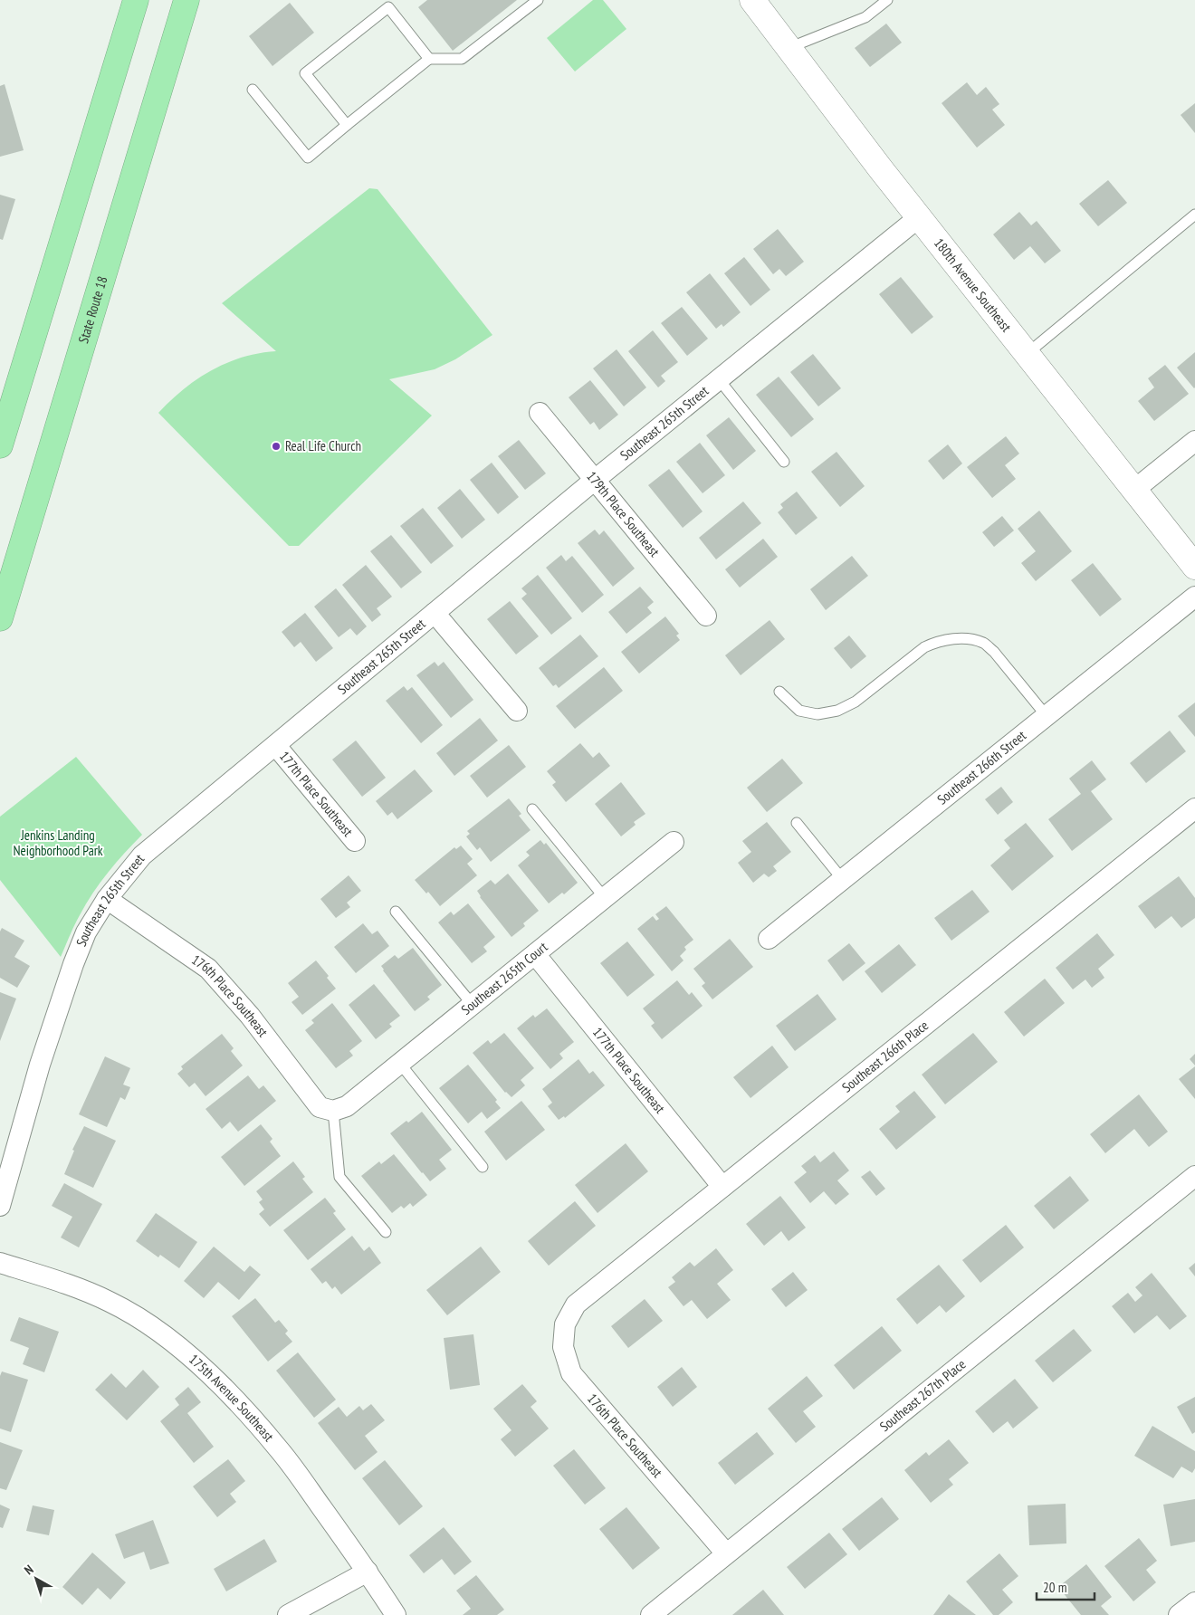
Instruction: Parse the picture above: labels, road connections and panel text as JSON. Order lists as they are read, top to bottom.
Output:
{
  "streets": {
    "highway": ["State Route 18"],
    "street": [
      "180th Avenue Southeast",
      "Southeast 265th Street",
      "179th Place Southeast",
      "Southeast 266th Street",
      "177th Place Southeast",
      "Southeast 265th Court",
      "176th Place Southeast",
      "Southeast 266th Place",
      "Southeast 267th Place",
      "175th Avenue Southeast"
    ]
  },
  "crossings": [
    ["180th Avenue Southeast", "Southeast 265th Street"],
    ["Southeast 265th Street", "179th Place Southeast"],
    ["Southeast 265th Street", "177th Place Southeast"],
    ["Southeast 265th Street", "176th Place Southeast"],
    ["177th Place Southeast", "Southeast 265th Court"],
    ["177th Place Southeast", "Southeast 266th Place"],
    ["Southeast 265th Court", "176th Place Southeast"],
    ["176th Place Southeast", "Southeast 266th Place"],
    ["176th Place Southeast", "Southeast 267th Place"]
  ],
  "parks": ["Jenkins Landing Neighborhood Park"],
  "places": ["Real Life Church"],
  "scale_bar": "20 m",
  "north": "top left"
}
